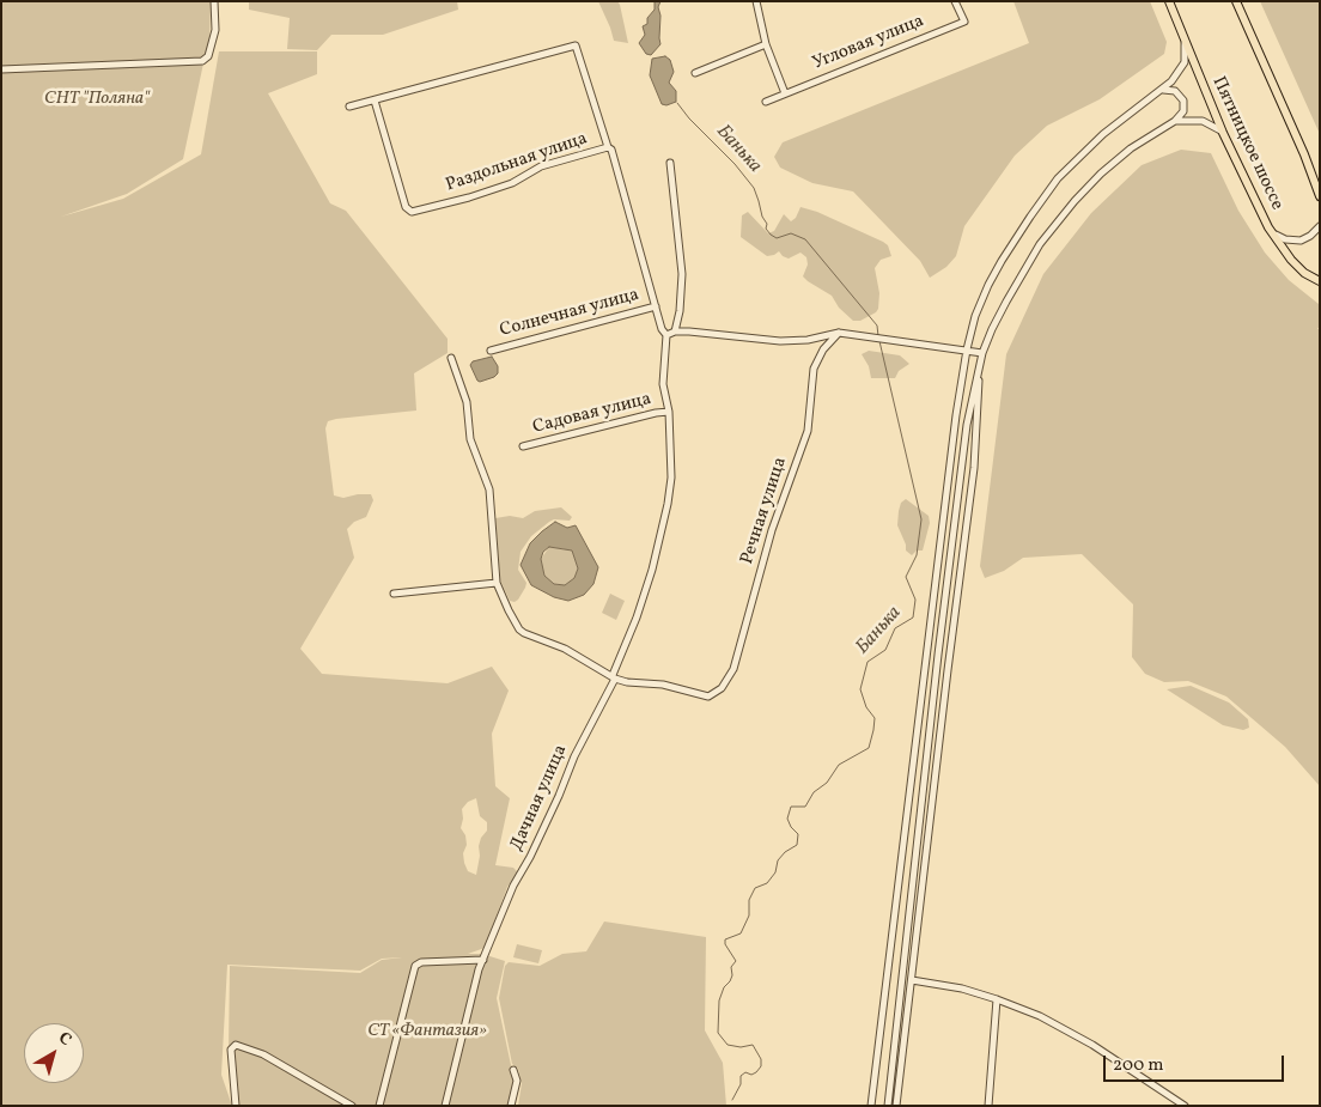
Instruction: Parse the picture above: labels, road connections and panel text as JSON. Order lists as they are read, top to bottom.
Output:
{
  "streets": {
    "main road": ["Пятницкое шоссе"],
    "street": [
      "Угловая улица",
      "Раздольная улица",
      "Солнечная улица",
      "Садовая улица",
      "Речная улица",
      "Дачная улица"
    ]
  },
  "crossings": [
    ["Садовая улица", "Дачная улица"],
    ["Речная улица", "Дачная улица"]
  ],
  "water": ["Банька"],
  "parks": ["СНТ \"Поляна\"", "СТ «Фантазия»"],
  "scale_bar": "200 m",
  "north": "top right"
}
